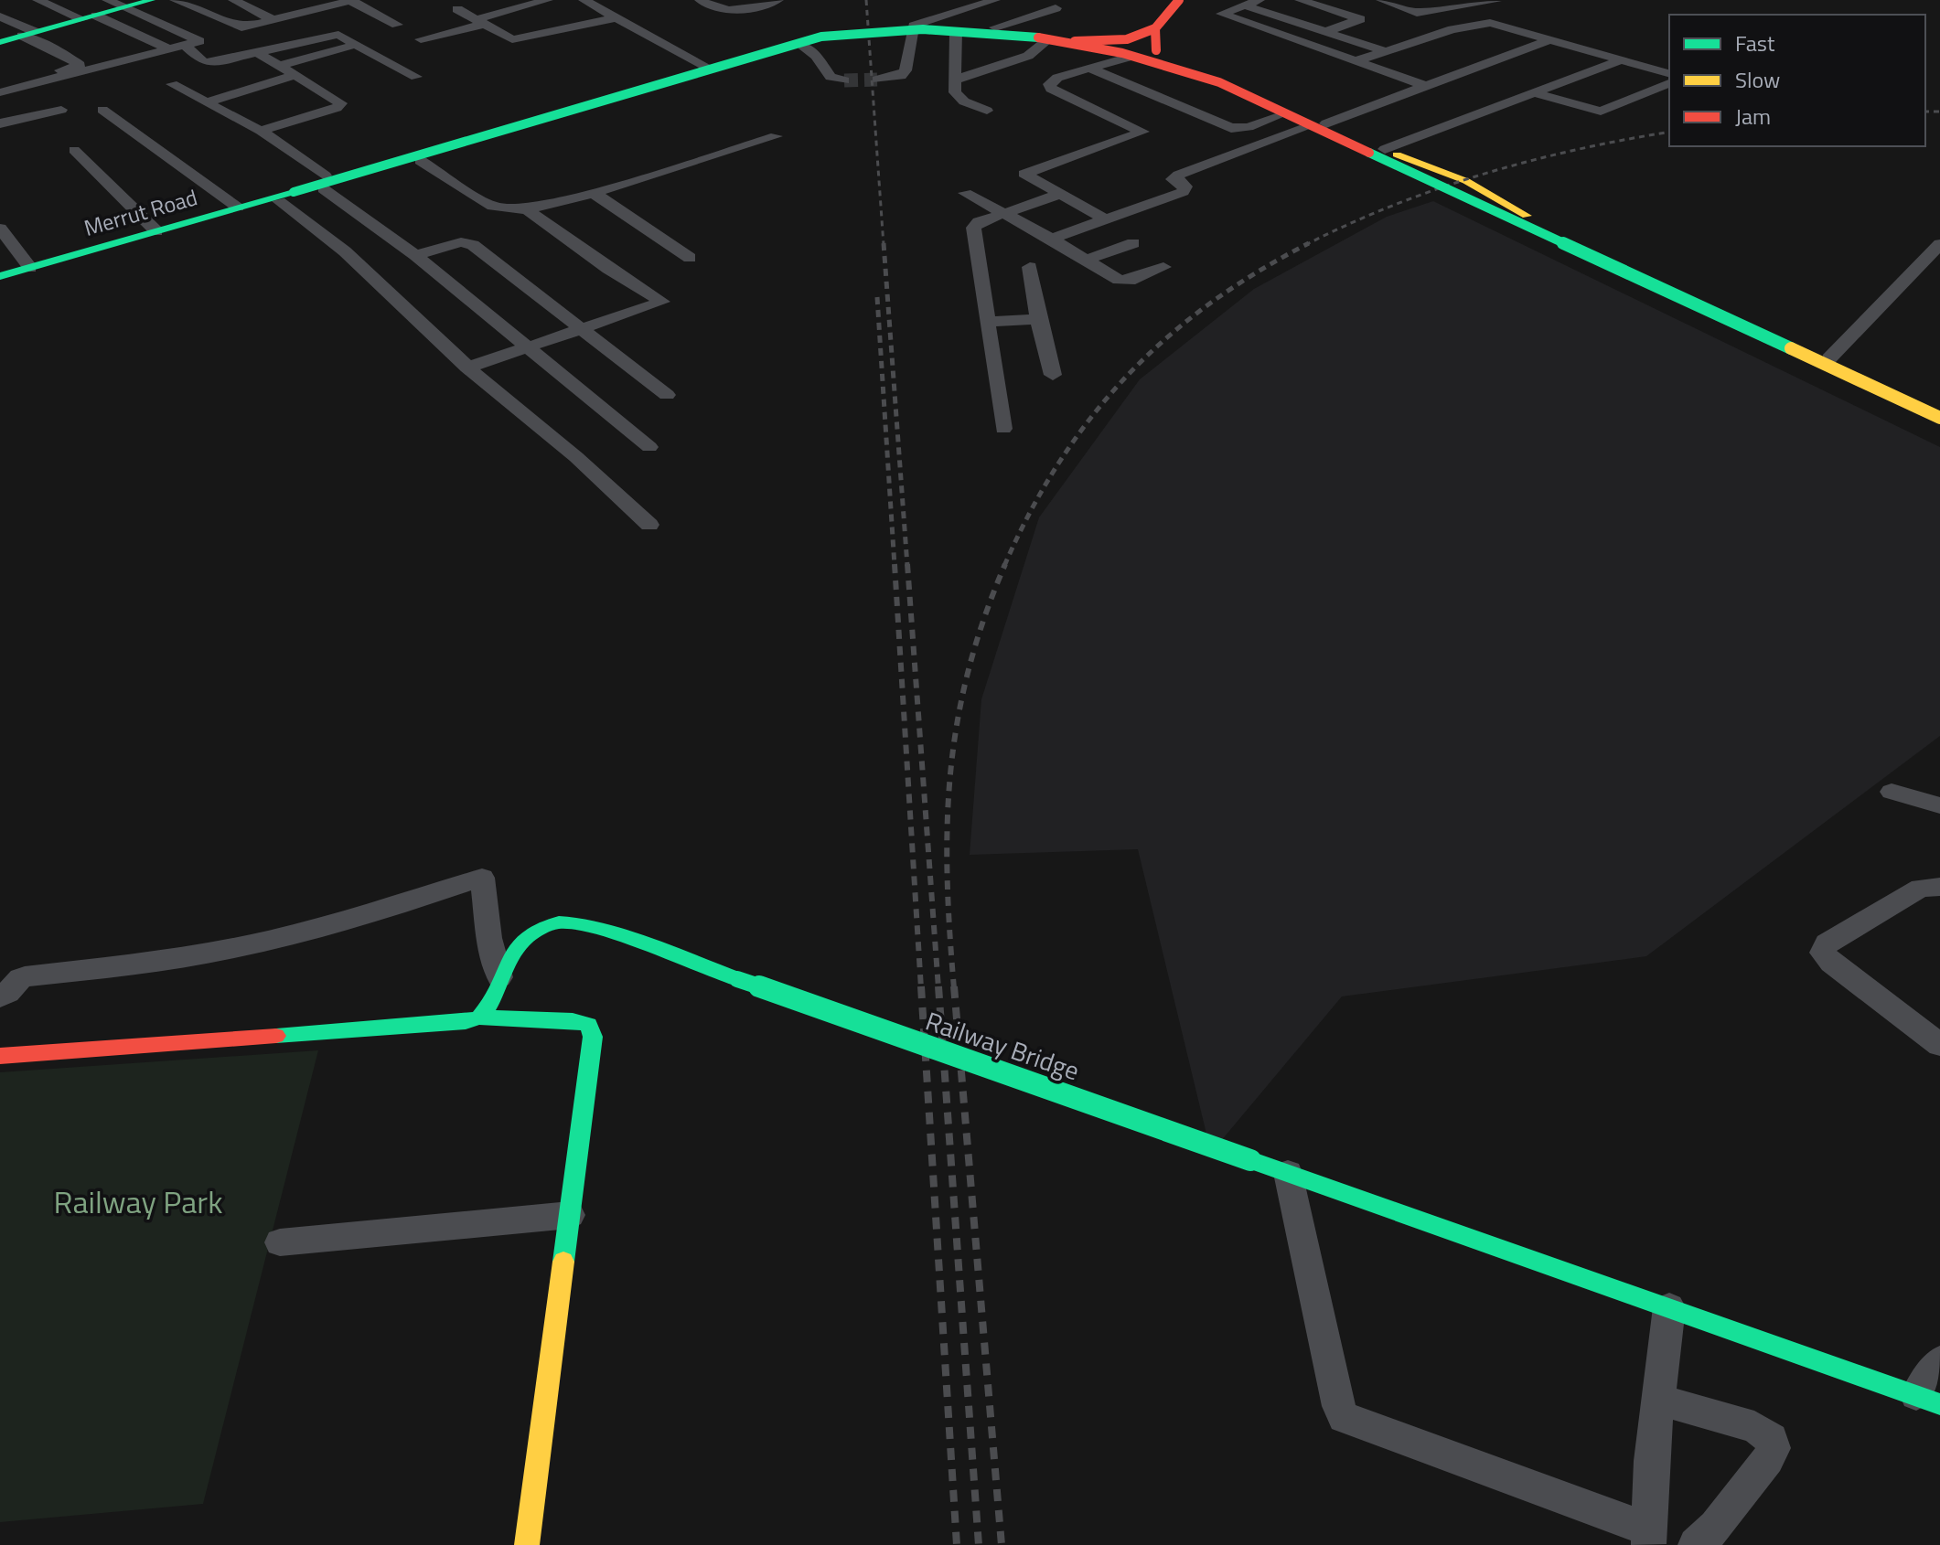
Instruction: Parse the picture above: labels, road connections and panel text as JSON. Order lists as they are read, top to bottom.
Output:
{
  "streets": {
    "street": ["Merrut Road", "Railway Bridge"]
  },
  "parks": ["Railway Park"],
  "legend": ["Fast", "Slow", "Jam"]
}
